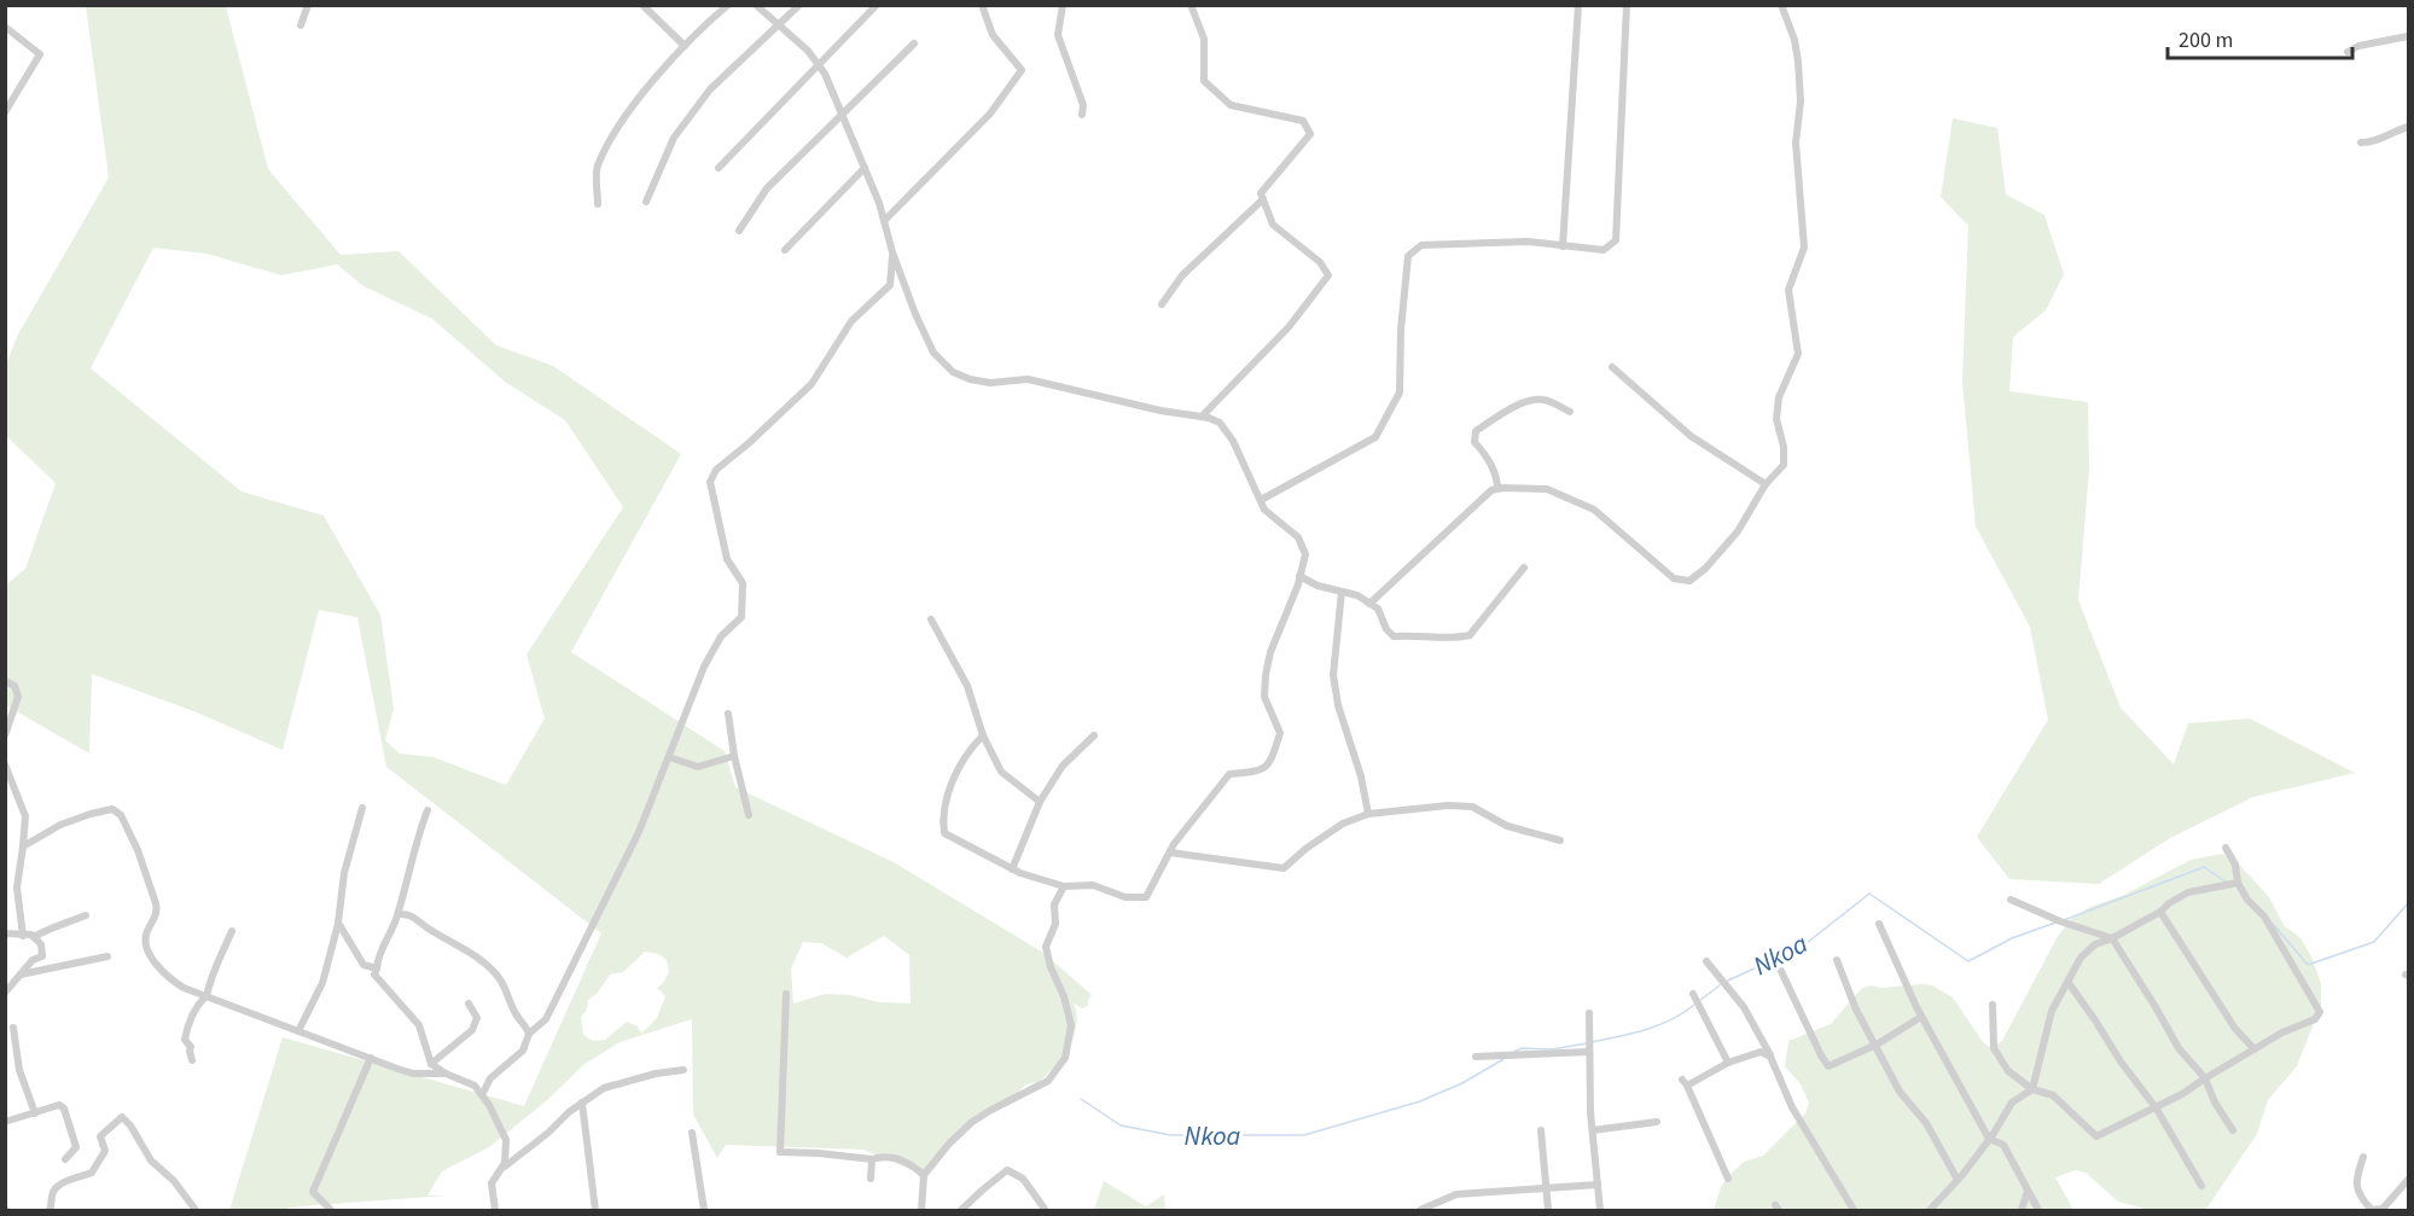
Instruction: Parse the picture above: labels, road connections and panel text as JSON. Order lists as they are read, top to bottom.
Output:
{
  "water": ["Nkoa"],
  "scale_bar": "200 m"
}
